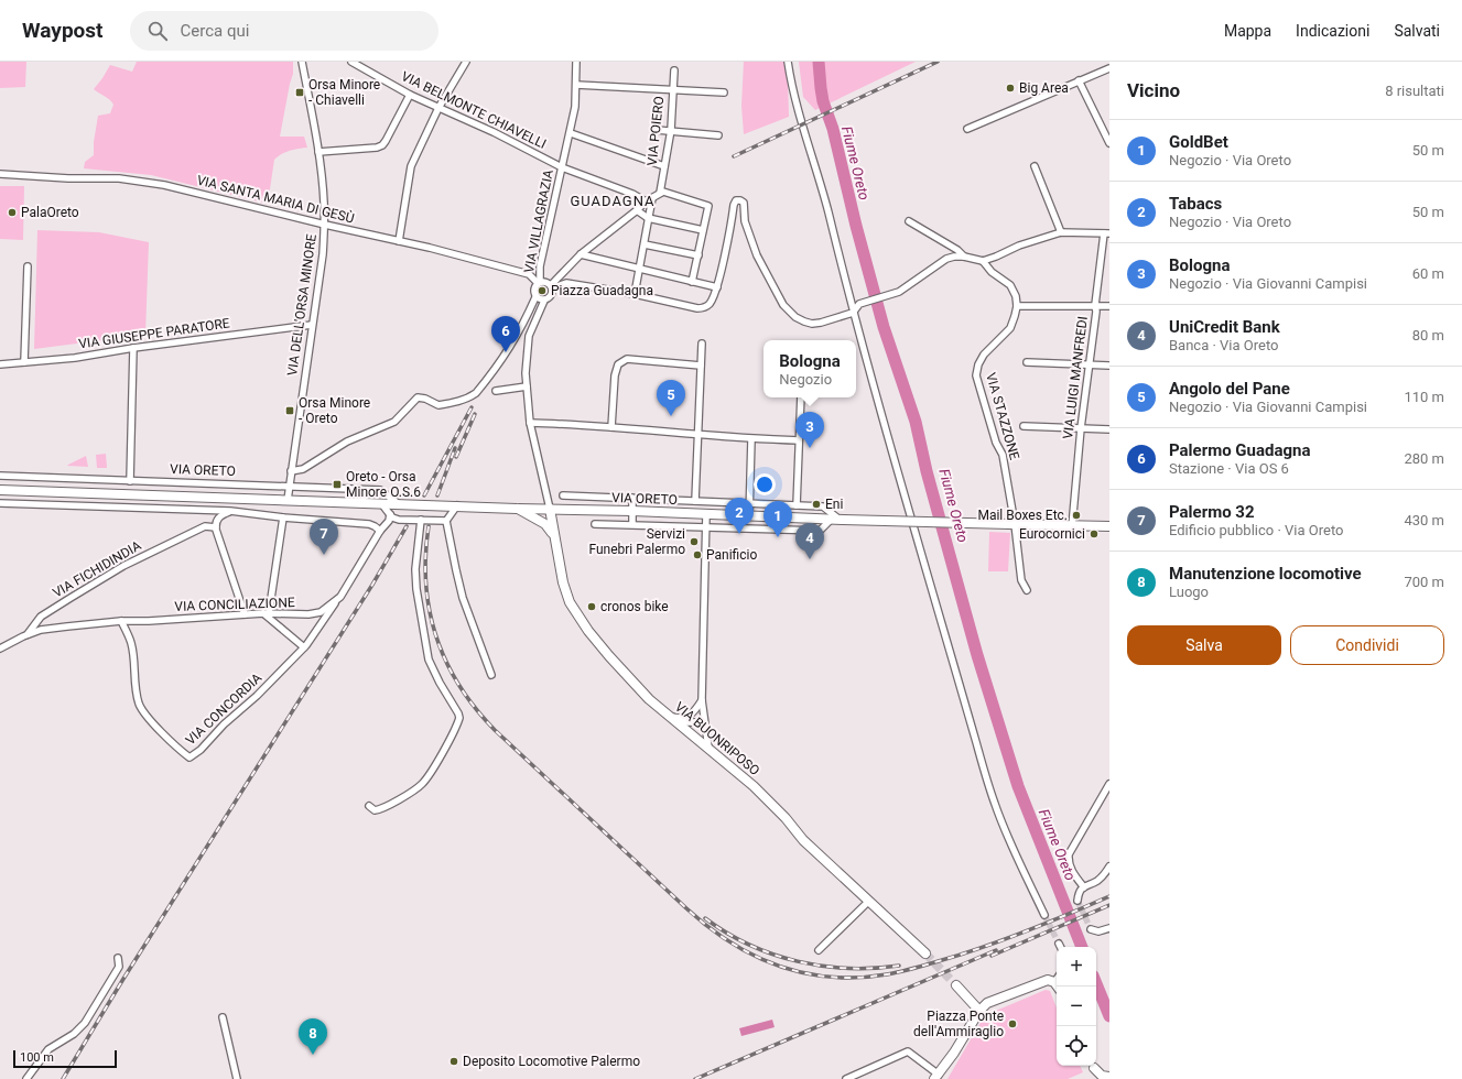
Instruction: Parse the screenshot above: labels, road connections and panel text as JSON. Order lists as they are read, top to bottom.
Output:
{
  "streets": {
    "street": [
      "VIA BELMONTE CHIAVELLI",
      "VIA POIERO",
      "VIA SANTA MARIA DI GESÙ",
      "VIA VILLAGRAZIA",
      "VIA DELL'ORSA MINORE",
      "VIA GIUSEPPE PARATORE",
      "VIA LUIGI MANFREDI",
      "VIA STAZZONE",
      "VIA ORETO",
      "VIA FICHIDINDIA",
      "VIA CONCILIAZIONE",
      "VIA CONCORDIA",
      "VIA BUONRIPOSO"
    ]
  },
  "crossings": [
    ["VIA BELMONTE CHIAVELLI", "VIA VILLAGRAZIA"],
    ["VIA SANTA MARIA DI GESÙ", "VIA VILLAGRAZIA"],
    ["VIA SANTA MARIA DI GESÙ", "VIA DELL'ORSA MINORE"],
    ["VIA DELL'ORSA MINORE", "VIA GIUSEPPE PARATORE"],
    ["VIA DELL'ORSA MINORE", "VIA ORETO"],
    ["VIA LUIGI MANFREDI", "VIA ORETO"],
    ["VIA STAZZONE", "VIA ORETO"],
    ["VIA ORETO", "VIA BUONRIPOSO"],
    ["VIA FICHIDINDIA", "VIA CONCILIAZIONE"],
    ["VIA CONCILIAZIONE", "VIA CONCORDIA"]
  ],
  "districts": ["GUADAGNA"],
  "water": ["Fiume Oreto"],
  "places": {
    "other": [
      "Big Area",
      "PalaOreto",
      "Piazza Guadagna",
      "Eni",
      "Mail Boxes Etc.",
      "Eurocornici",
      "Servizi Funebri Palermo",
      "Panificio",
      "cronos bike",
      "Piazza Ponte dell'Ammiraglio",
      "Deposito Locomotive Palermo"
    ],
    "transit": ["Orsa Minore - Chiavelli", "Orsa Minore - Oreto", "Oreto - Orsa Minore O.S.6"]
  },
  "scale_bar": "100 m",
  "page": {
    "header": "Waypost",
    "search": "Cerca qui",
    "nav": ["Mappa", "Indicazioni", "Salvati"],
    "heading": ["Vicino", "8 risultati"],
    "list": [
      {
        "mark": "1",
        "name": "GoldBet",
        "note": "Negozio · Via Oreto",
        "value": "50 m"
      },
      {
        "mark": "2",
        "name": "Tabacs",
        "note": "Negozio · Via Oreto",
        "value": "50 m"
      },
      {
        "mark": "3",
        "name": "Bologna",
        "note": "Negozio · Via Giovanni Campisi",
        "value": "60 m"
      },
      {
        "mark": "4",
        "name": "UniCredit Bank",
        "note": "Banca · Via Oreto",
        "value": "80 m"
      },
      {
        "mark": "5",
        "name": "Angolo del Pane",
        "note": "Negozio · Via Giovanni Campisi",
        "value": "110 m"
      },
      {
        "mark": "6",
        "name": "Palermo Guadagna",
        "note": "Stazione · Via OS 6",
        "value": "280 m"
      },
      {
        "mark": "7",
        "name": "Palermo 32",
        "note": "Edificio pubblico · Via Oreto",
        "value": "430 m"
      },
      {
        "mark": "8",
        "name": "Manutenzione locomotive",
        "note": "Luogo",
        "value": "700 m"
      }
    ],
    "pins": [
      "6",
      "5",
      "3",
      "2",
      "1",
      "7",
      "4",
      "8"
    ],
    "popup": ["Bologna", "Negozio"],
    "buttons": ["Salva", "Condividi"],
    "map_buttons": ["+", "−"],
    "scale": "100 m"
  }
}
